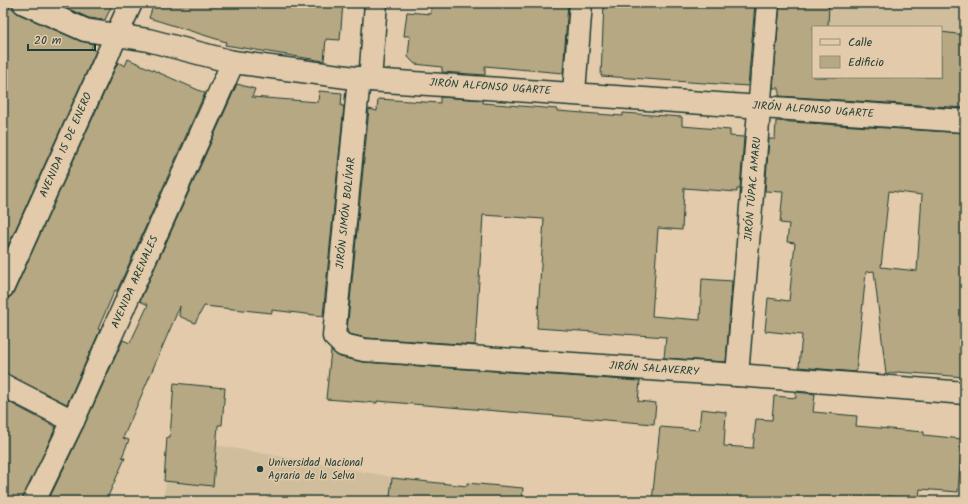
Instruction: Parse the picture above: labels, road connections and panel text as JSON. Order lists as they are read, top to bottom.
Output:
{
  "streets": {
    "street": [
      "JIRÓN ALFONSO UGARTE",
      "AVENIDA 15 DE ENERO",
      "JIRÓN TÚPAC AMARU",
      "JIRÓN SIMÓN BOLÍVAR",
      "AVENIDA ARENALES",
      "JIRÓN SALAVERRY"
    ]
  },
  "crossings": [
    ["JIRÓN ALFONSO UGARTE", "AVENIDA 15 DE ENERO"],
    ["JIRÓN ALFONSO UGARTE", "JIRÓN TÚPAC AMARU"],
    ["JIRÓN ALFONSO UGARTE", "JIRÓN SIMÓN BOLÍVAR"],
    ["JIRÓN ALFONSO UGARTE", "AVENIDA ARENALES"],
    ["JIRÓN TÚPAC AMARU", "JIRÓN SALAVERRY"],
    ["JIRÓN SIMÓN BOLÍVAR", "JIRÓN SALAVERRY"]
  ],
  "places": ["Universidad Nacional Agraria de la Selva"],
  "legend": ["Calle", "Edificio"],
  "scale_bar": "20 m"
}
